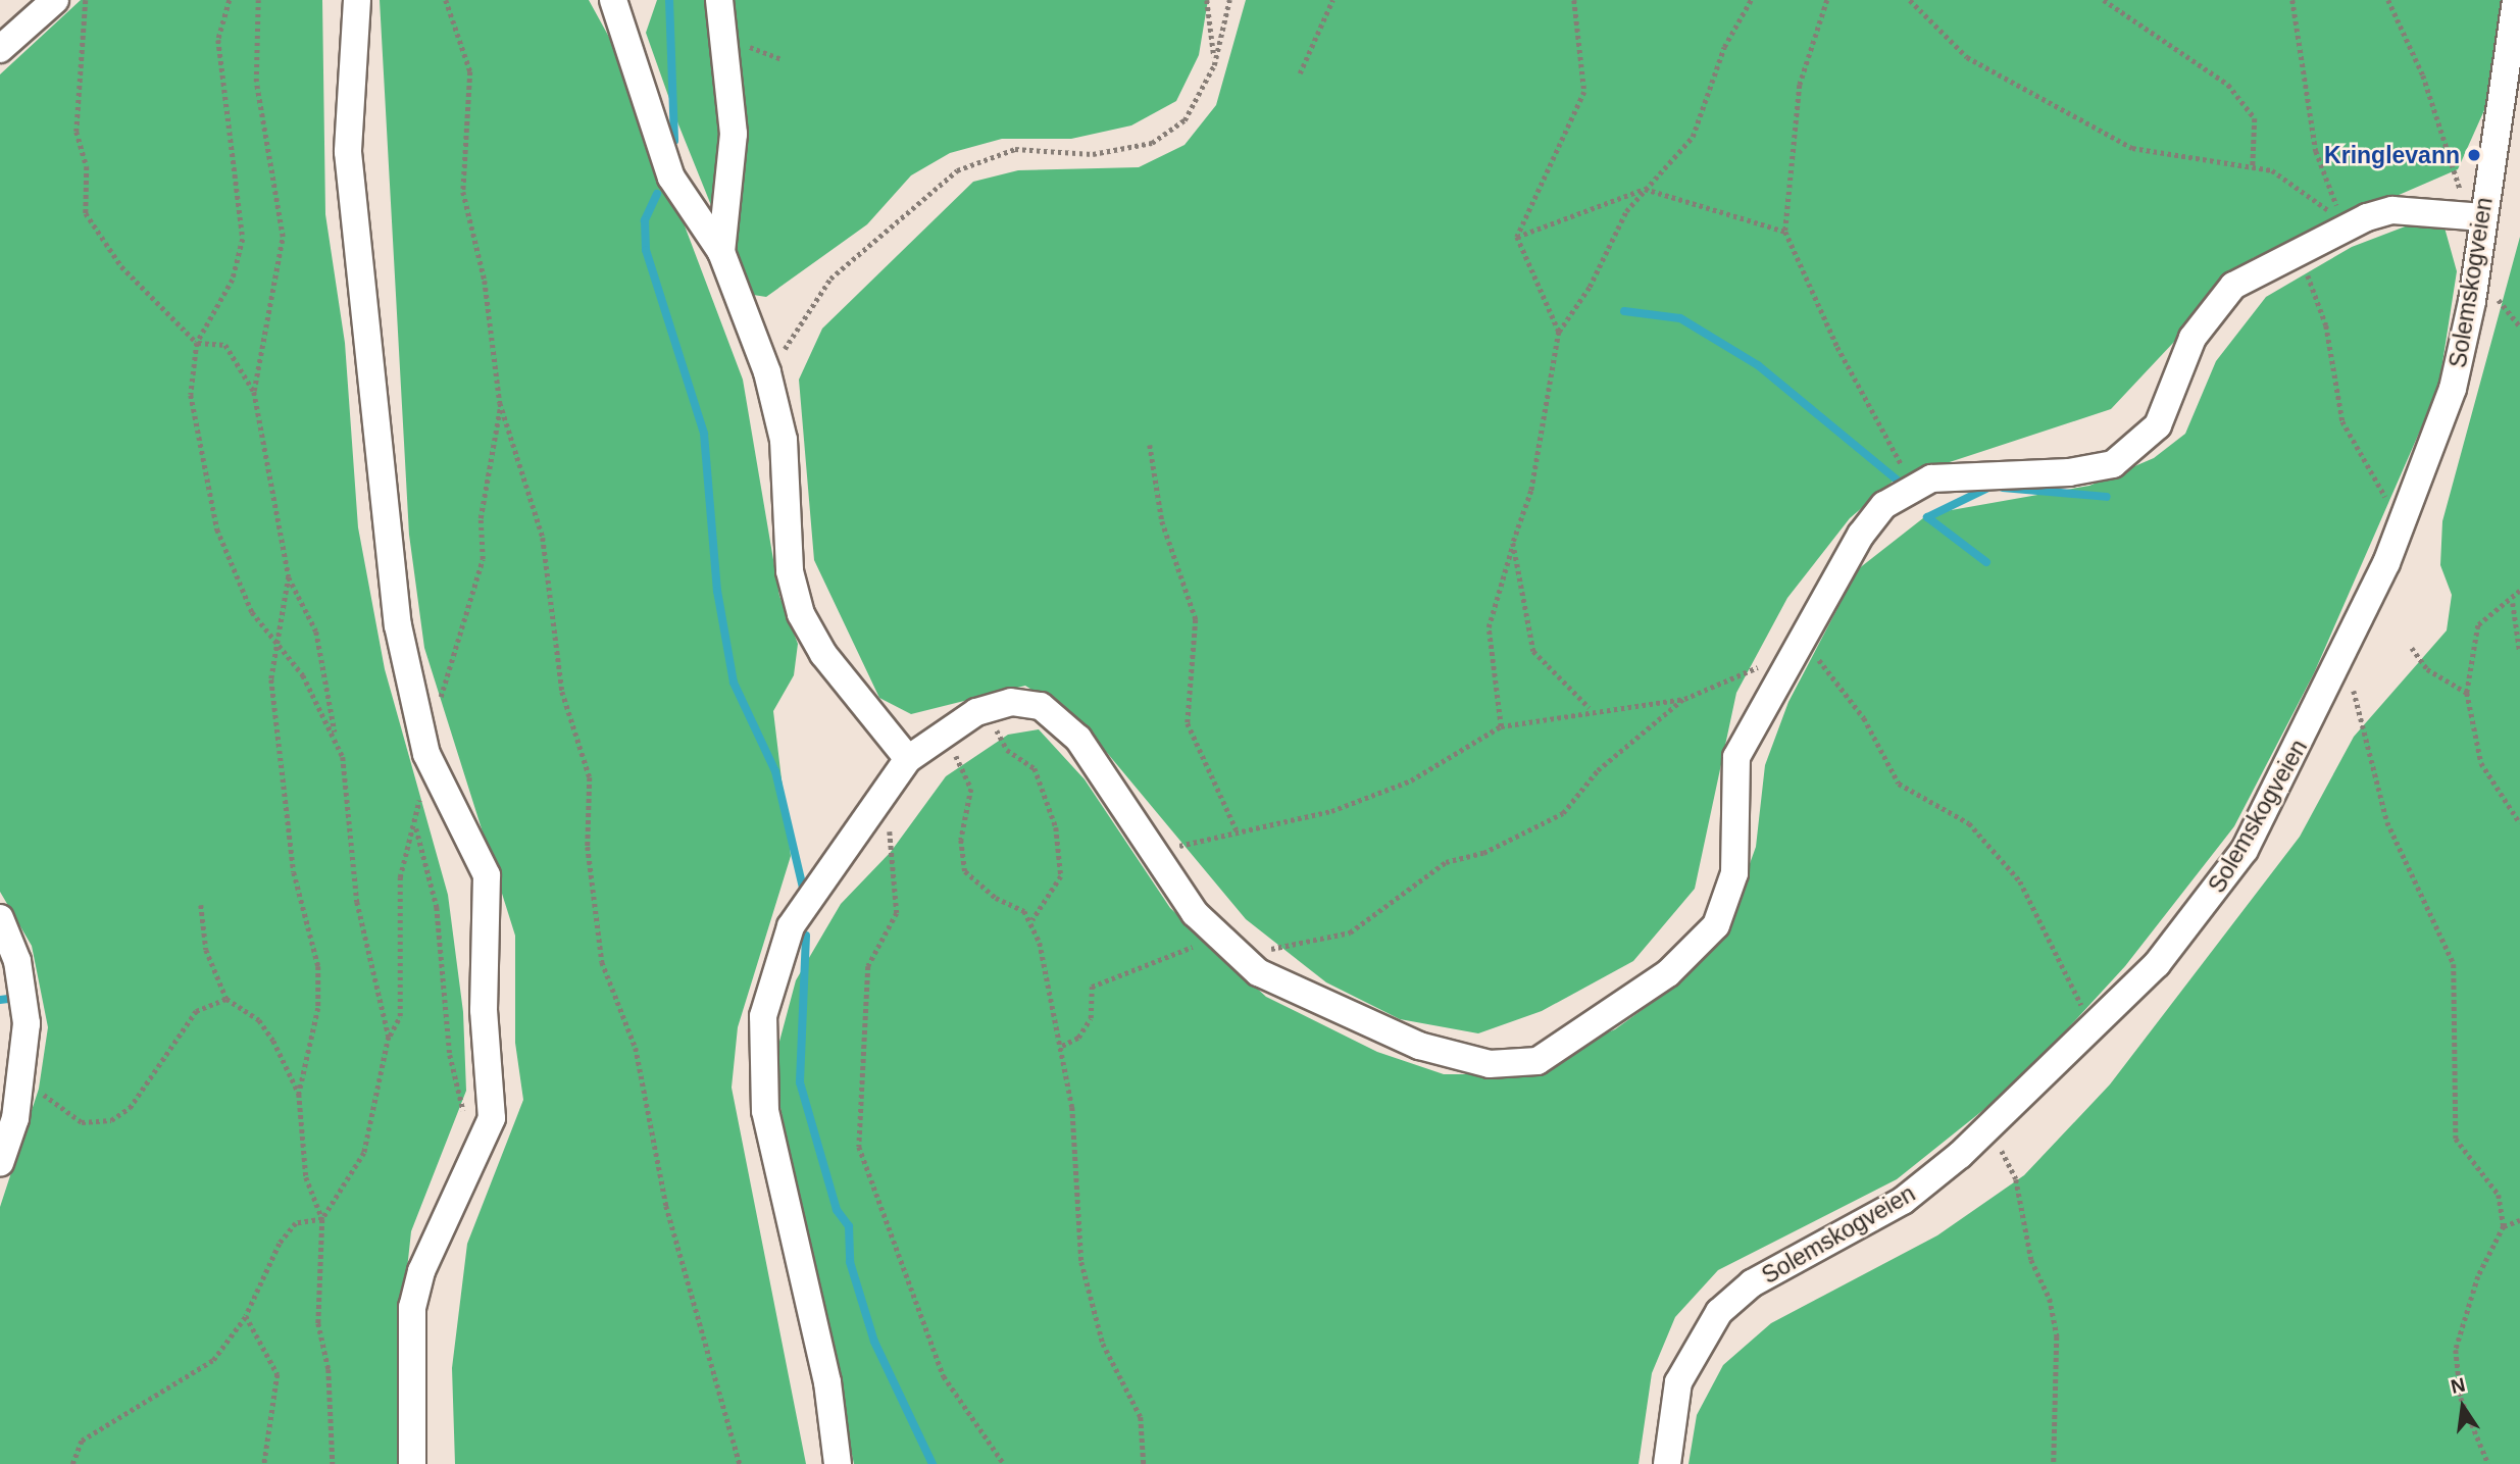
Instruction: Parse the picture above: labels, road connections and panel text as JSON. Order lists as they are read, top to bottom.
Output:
{
  "streets": {
    "street": ["Solemskogveien"]
  },
  "places": ["Kringlevann"],
  "north": "top"
}
